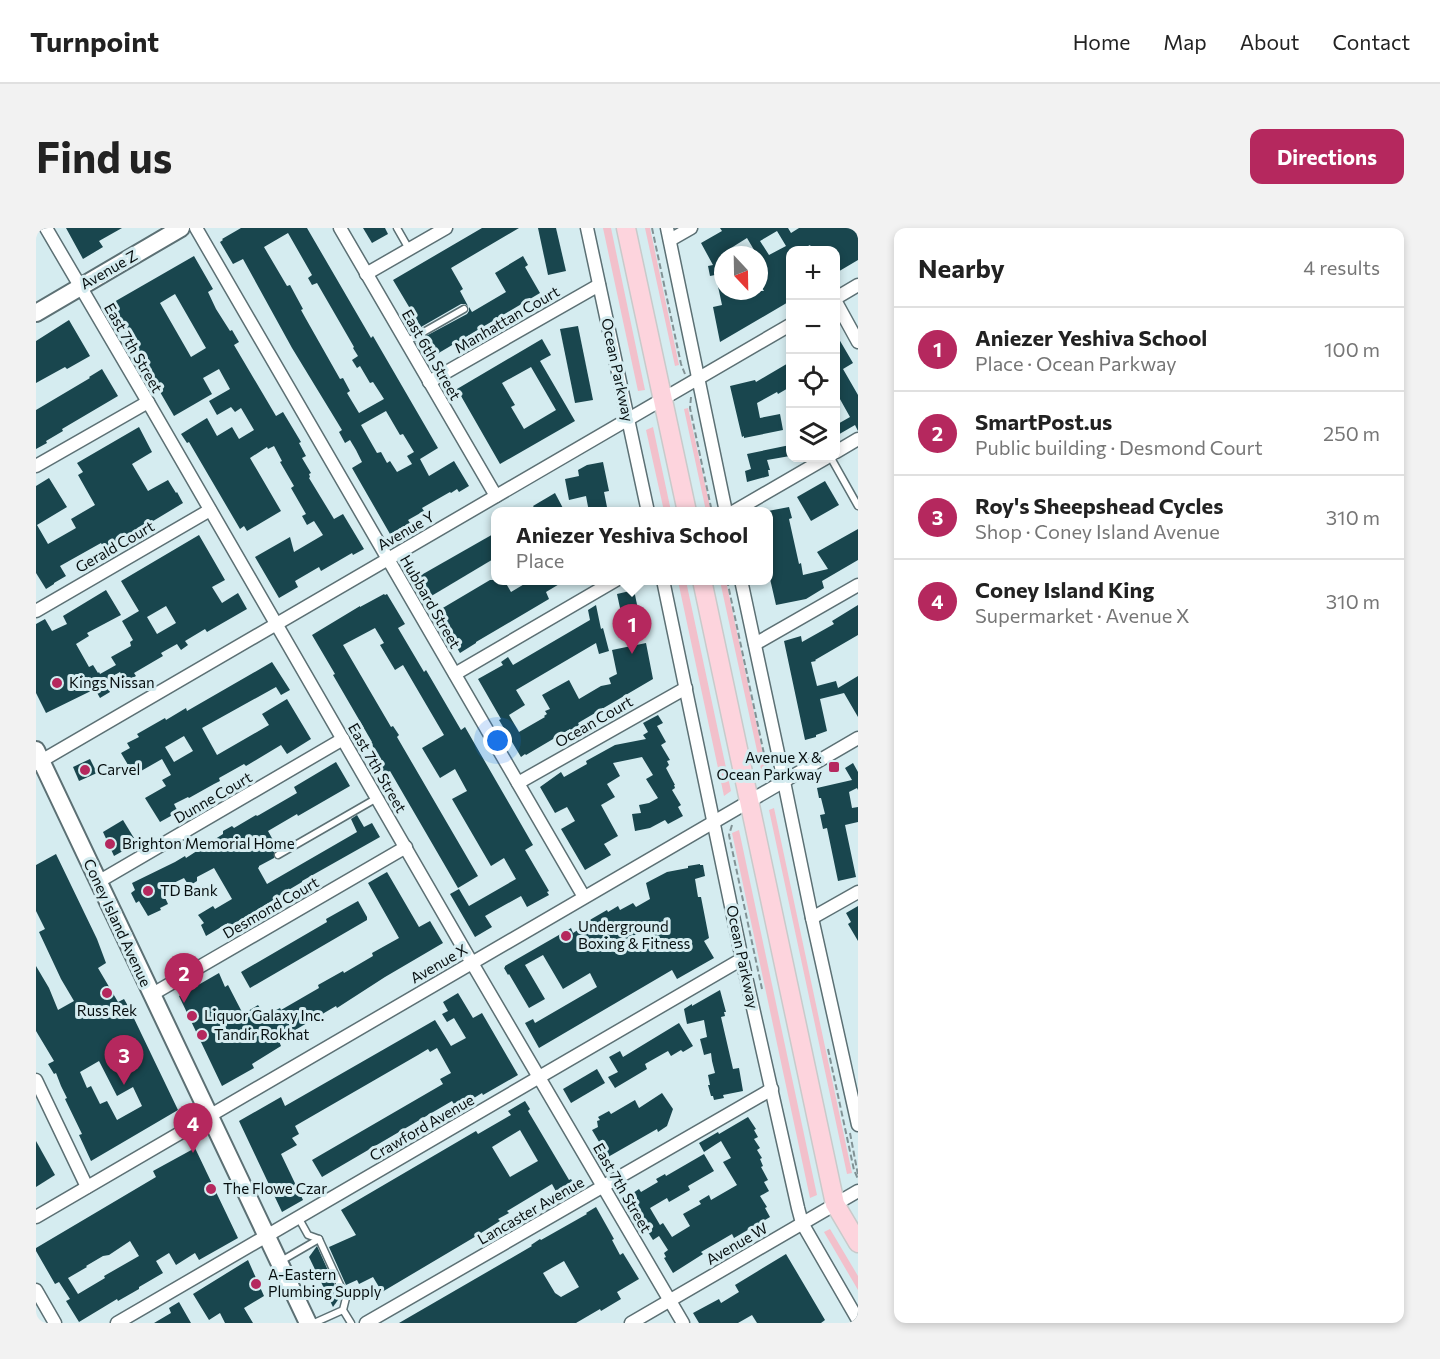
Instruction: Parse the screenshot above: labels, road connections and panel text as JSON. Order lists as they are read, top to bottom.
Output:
{
  "streets": {
    "main road": ["Avenue Z", "Coney Island Avenue"],
    "street": [
      "Manhattan Court",
      "East 7th Street",
      "East 6th Street",
      "Ocean Parkway",
      "Avenue Y",
      "Gerald Court",
      "Hubbard Street",
      "Ocean Court",
      "Dunne Court",
      "Desmond Court",
      "Avenue X",
      "Crawford Avenue",
      "Lancaster Avenue",
      "Avenue W"
    ]
  },
  "crossings": [
    ["Avenue Z", "East 7th Street"],
    ["Manhattan Court", "East 6th Street"],
    ["Manhattan Court", "Ocean Parkway"],
    ["East 7th Street", "Avenue Y"],
    ["East 7th Street", "Gerald Court"],
    ["East 7th Street", "Dunne Court"],
    ["East 7th Street", "Desmond Court"],
    ["East 7th Street", "Avenue X"],
    ["East 7th Street", "Crawford Avenue"],
    ["East 7th Street", "Lancaster Avenue"],
    ["East 7th Street", "Avenue W"],
    ["East 6th Street", "Avenue Y"],
    ["Ocean Parkway", "Avenue Y"],
    ["Ocean Parkway", "Ocean Court"],
    ["Ocean Parkway", "Avenue X"],
    ["Ocean Parkway", "Crawford Avenue"],
    ["Ocean Parkway", "Lancaster Avenue"],
    ["Ocean Parkway", "Avenue W"],
    ["Avenue Y", "Hubbard Street"],
    ["Avenue Y", "Coney Island Avenue"],
    ["Hubbard Street", "Ocean Court"],
    ["Hubbard Street", "Avenue X"],
    ["Dunne Court", "Coney Island Avenue"],
    ["Desmond Court", "Coney Island Avenue"],
    ["Coney Island Avenue", "Avenue X"],
    ["Coney Island Avenue", "Crawford Avenue"]
  ],
  "places": {
    "other": [
      "Kings Nissan",
      "Carvel",
      "Brighton Memorial Home",
      "TD Bank",
      "Underground Boxing & Fitness",
      "Russ Rek",
      "Liquor Galaxy Inc.",
      "Tandir Rokhat",
      "The Flowe Czar",
      "A-Eastern Plumbing Supply"
    ],
    "transit": ["Avenue X & Ocean Parkway"]
  },
  "north": "bottom",
  "page": {
    "header": "Turnpoint",
    "nav": [
      "Home",
      "Map",
      "About",
      "Contact"
    ],
    "buttons": "Directions",
    "title": "Find us",
    "heading": ["Nearby", "4 results"],
    "map_buttons": ["+", "−"],
    "list": [
      {
        "mark": "1",
        "name": "Aniezer Yeshiva School",
        "note": "Place · Ocean Parkway",
        "value": "100 m"
      },
      {
        "mark": "2",
        "name": "SmartPost.us",
        "note": "Public building · Desmond Court",
        "value": "250 m"
      },
      {
        "mark": "3",
        "name": "Roy's Sheepshead Cycles",
        "note": "Shop · Coney Island Avenue",
        "value": "310 m"
      },
      {
        "mark": "4",
        "name": "Coney Island King",
        "note": "Supermarket · Avenue X",
        "value": "310 m"
      }
    ],
    "popup": ["Aniezer Yeshiva School", "Place"],
    "pins": [
      "1",
      "2",
      "3",
      "4"
    ]
  }
}
